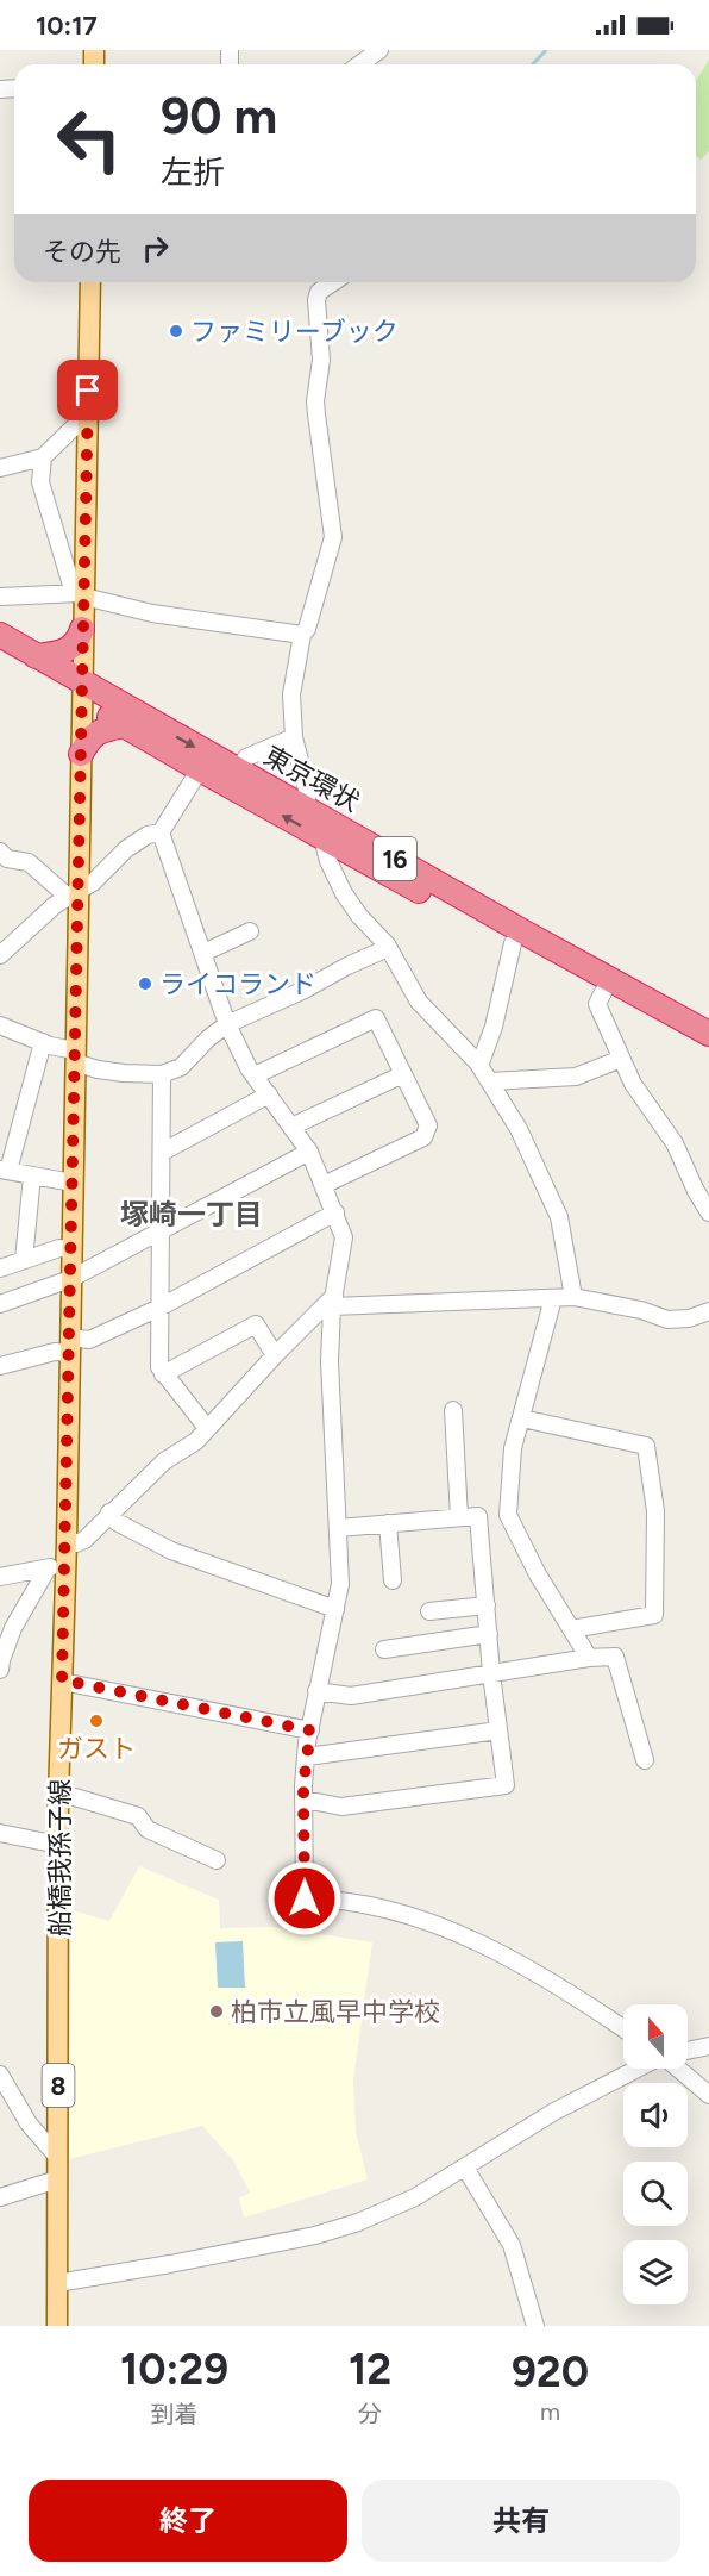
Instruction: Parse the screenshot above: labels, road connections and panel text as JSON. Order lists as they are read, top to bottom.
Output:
{
  "streets": {
    "highway": ["東京環状", "16"],
    "main road": ["船橋我孫子線", "8"]
  },
  "crossings": [
    ["東京環状", "船橋我孫子線"]
  ],
  "districts": ["塚崎一丁目"],
  "places": [
    "ファミリーブック",
    "ライコランド",
    "ガスト",
    "柏市立風早中学校"
  ],
  "north": "top",
  "page": {
    "status": "10:17",
    "turn": ["90 m", "左折"],
    "then": "その先",
    "eta": [
      "10:29",
      "到着",
      "12",
      "分",
      "920",
      "m"
    ],
    "buttons": ["終了", "共有"]
  }
}
